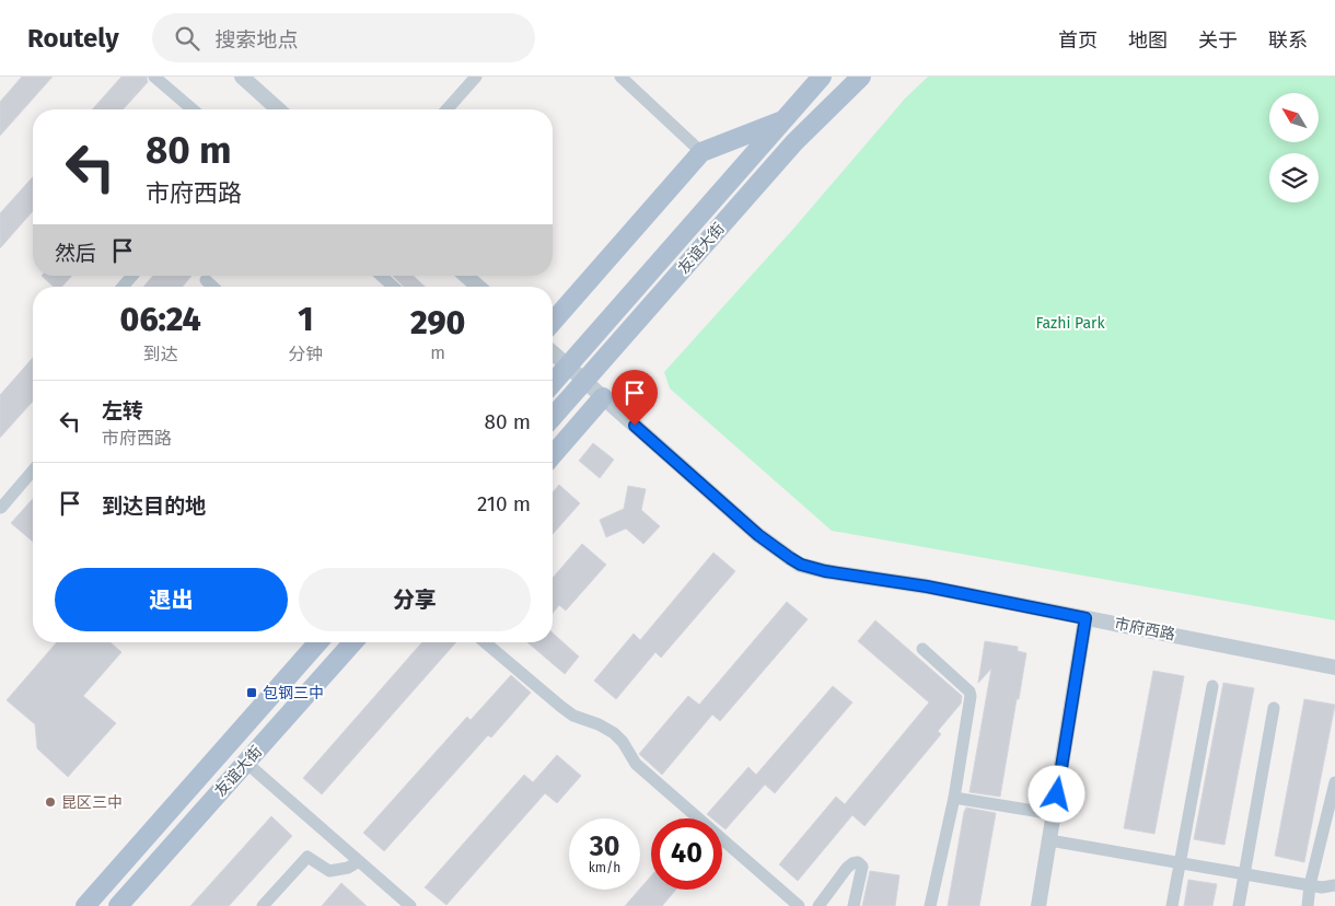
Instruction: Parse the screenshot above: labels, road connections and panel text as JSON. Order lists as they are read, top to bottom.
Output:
{
  "streets": {
    "main road": ["友谊大街"],
    "street": ["市府西路"]
  },
  "crossings": [
    ["友谊大街", "市府西路"]
  ],
  "parks": ["Fazhi Park"],
  "places": {
    "transit": ["包钢三中"],
    "other": ["昆区三中"]
  },
  "north": "top left",
  "page": {
    "header": "Routely",
    "search": "搜索地点",
    "nav": [
      "首页",
      "地图",
      "关于",
      "联系"
    ],
    "turn": ["80 m", "市府西路"],
    "then": "然后",
    "eta": [
      "06:24",
      "到达",
      "1",
      "分钟",
      "290",
      "m"
    ],
    "list": [
      {
        "name": "左转",
        "note": "市府西路",
        "value": "80 m"
      },
      {
        "name": "到达目的地",
        "value": "210 m"
      }
    ],
    "buttons": ["退出", "分享"],
    "speed": "30 km/h",
    "limit": "40"
  }
}
